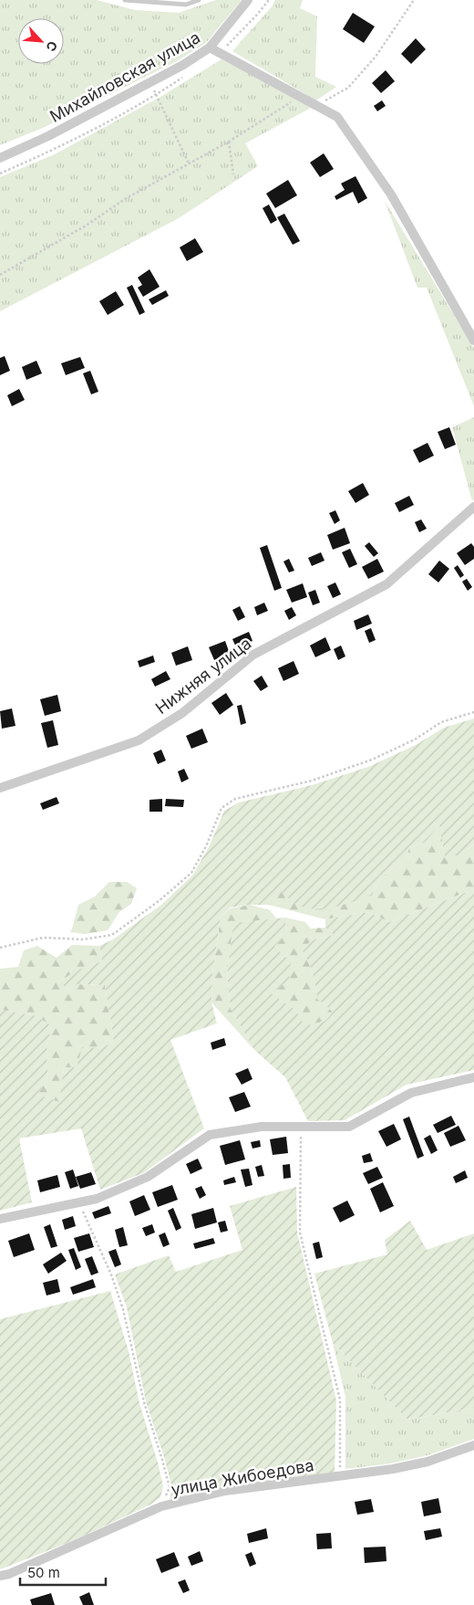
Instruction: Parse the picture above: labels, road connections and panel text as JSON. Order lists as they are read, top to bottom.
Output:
{
  "streets": {
    "street": ["Михайловская улица", "Нижняя улица", "улица Жибоедова"]
  },
  "scale_bar": "50 m",
  "north": "bottom right"
}
